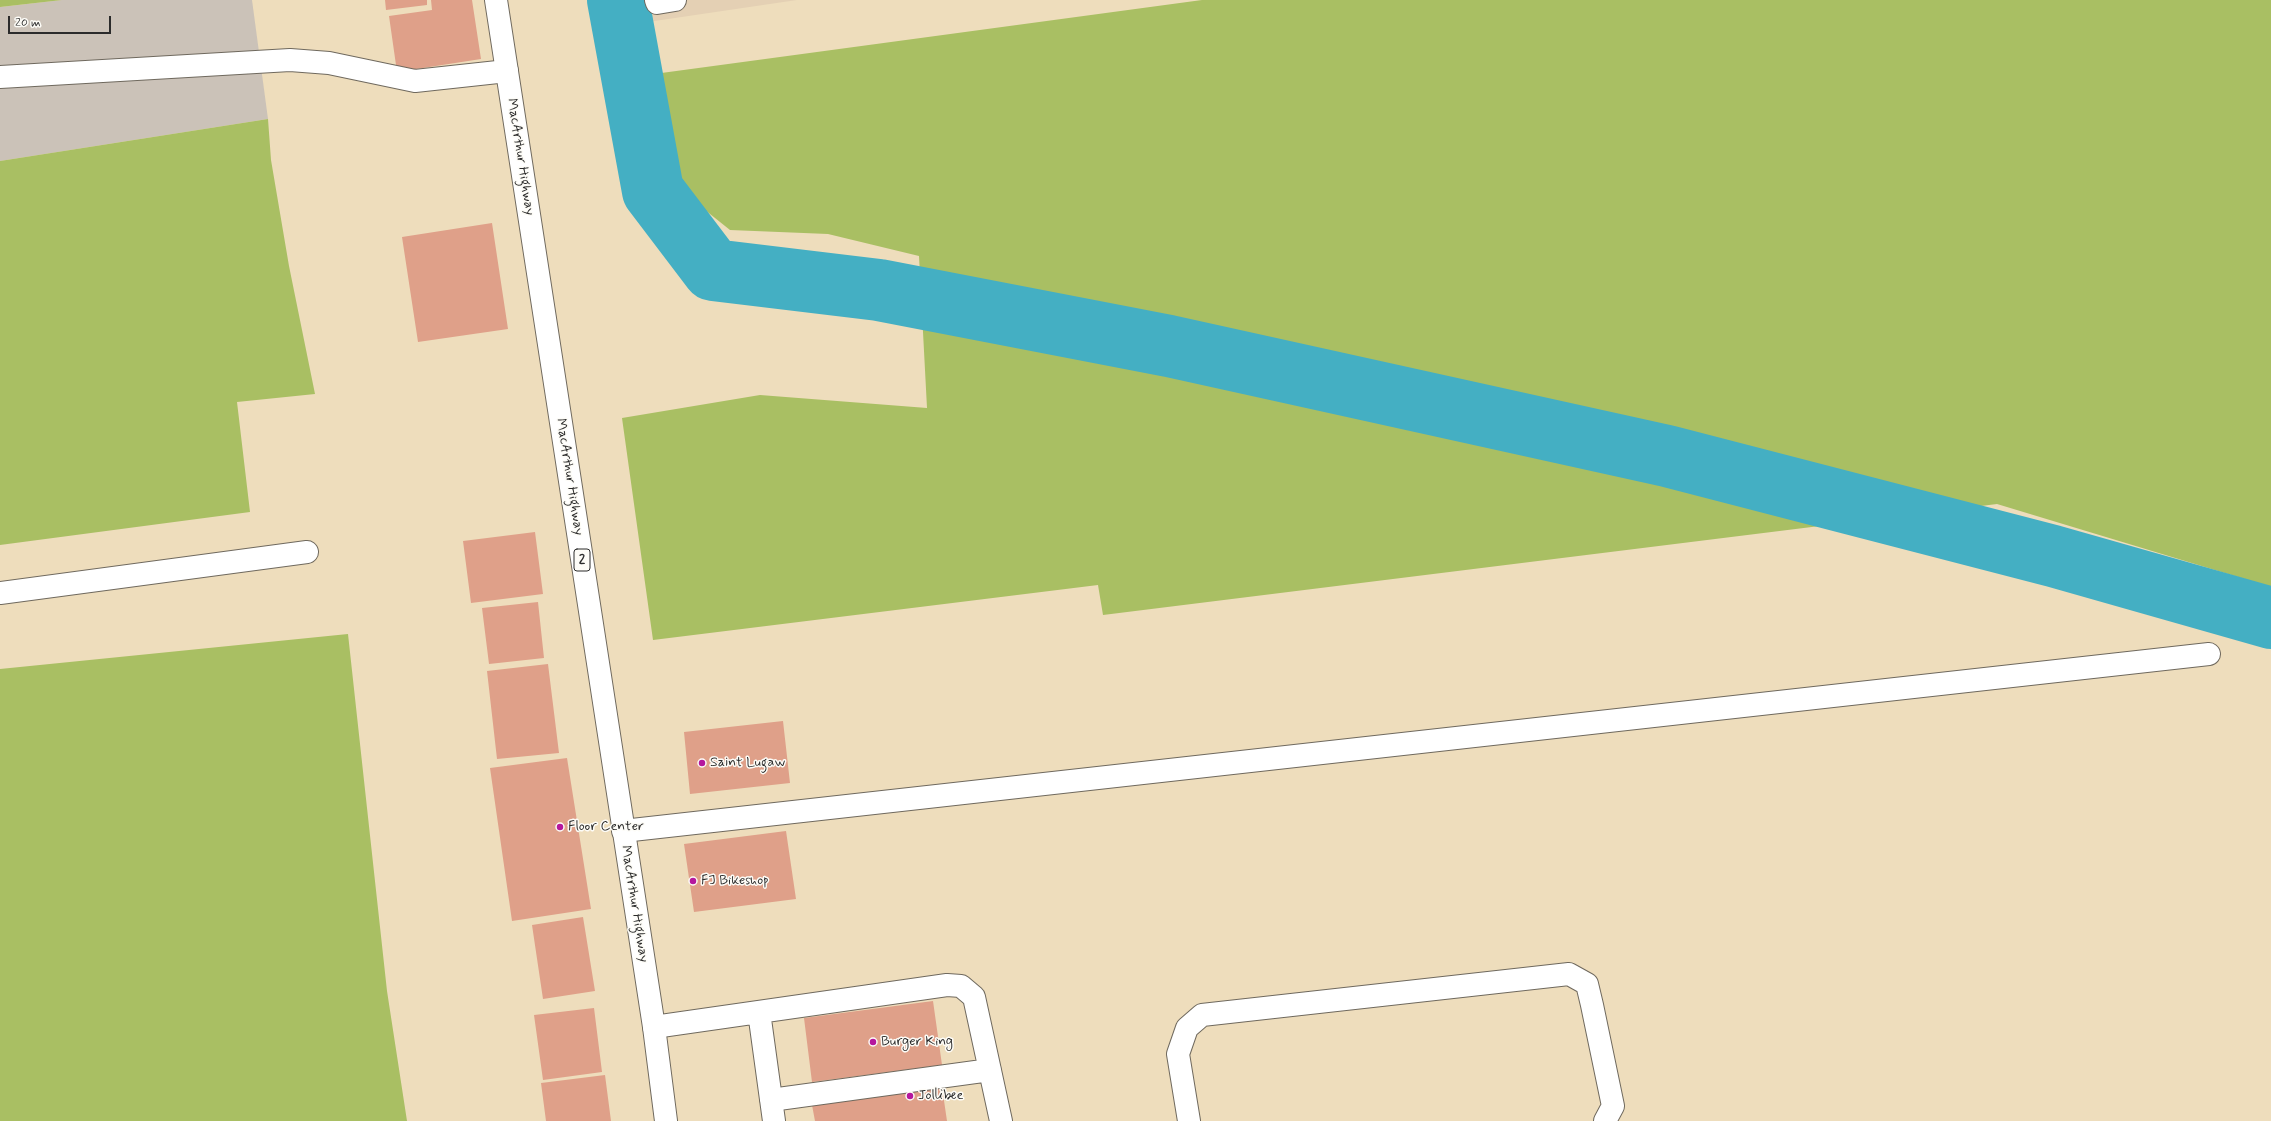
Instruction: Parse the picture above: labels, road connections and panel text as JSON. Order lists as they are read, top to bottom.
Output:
{
  "streets": {
    "main road": ["MacArthur Highway", "2"]
  },
  "places": [
    "Saint Lugaw",
    "Floor Center",
    "FJ Bikeshop",
    "Burger King",
    "Jollibee"
  ],
  "scale_bar": "20 m"
}
